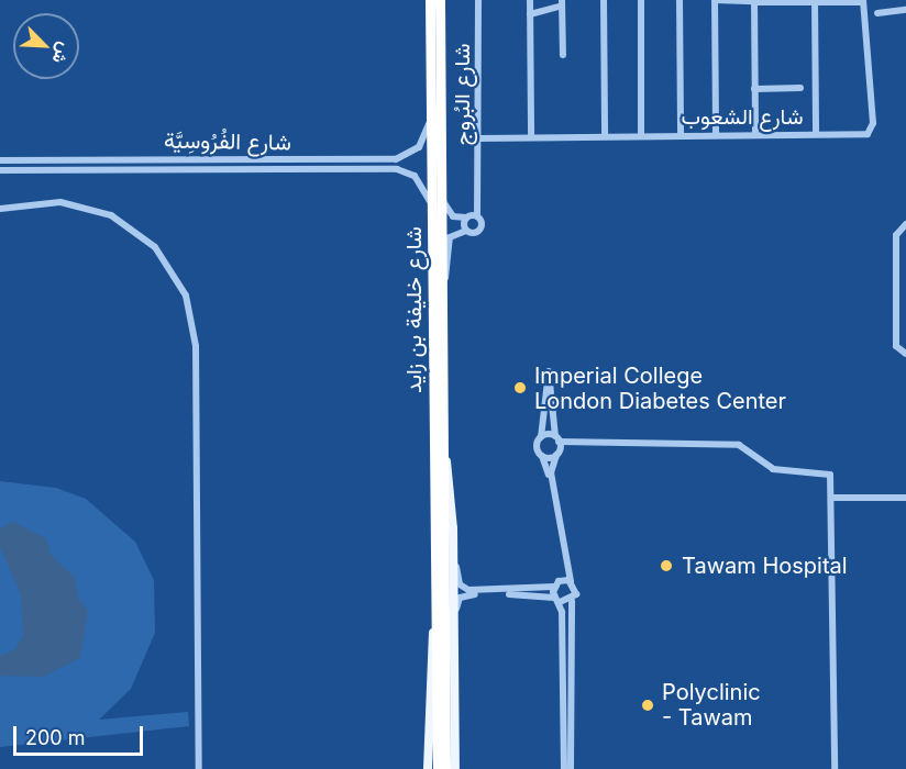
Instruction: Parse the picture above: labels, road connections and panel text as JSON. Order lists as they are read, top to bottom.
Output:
{
  "streets": {
    "highway": ["شارع خليفة بن زايد"],
    "street": ["شارع البُروج", "شارع الشعوب", "شارع الفُرُوسِيَّة"]
  },
  "crossings": [
    ["شارع البُروج", "شارع الشعوب"],
    ["شارع الفُرُوسِيَّة", "شارع خليفة بن زايد"]
  ],
  "places": ["Imperial College London Diabetes Center", "Tawam Hospital", "Polyclinic - Tawam"],
  "scale_bar": "200 m",
  "north": "bottom right"
}
